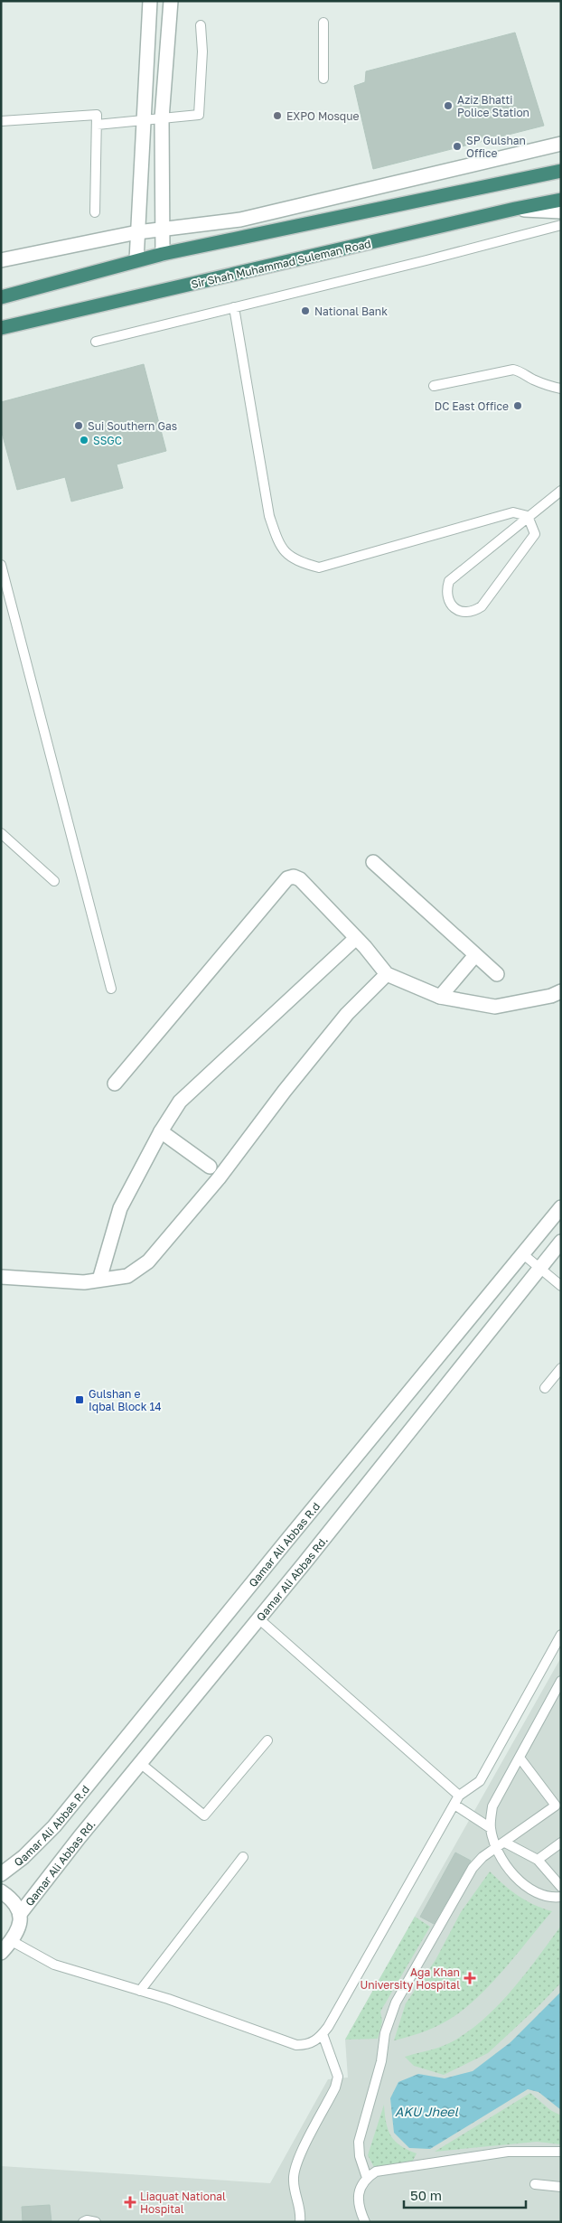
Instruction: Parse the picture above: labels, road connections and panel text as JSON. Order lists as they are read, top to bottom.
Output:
{
  "streets": {
    "highway": ["Sir Shah Muhammad Suleman Road"],
    "street": ["Qamar Ali Abbas R.d", "Qamar Ali Abbas Rd."]
  },
  "water": ["AKU Jheel"],
  "places": {
    "other": [
      "Aziz Bhatti Police Station",
      "EXPO Mosque",
      "SP Gulshan Office",
      "National Bank",
      "DC East Office",
      "Sui Southern Gas",
      "SSGC"
    ],
    "transit": ["Gulshan e Iqbal Block 14"],
    "health": ["Aga Khan University Hospital", "Liaquat National Hospital"]
  },
  "scale_bar": "50 m"
}
